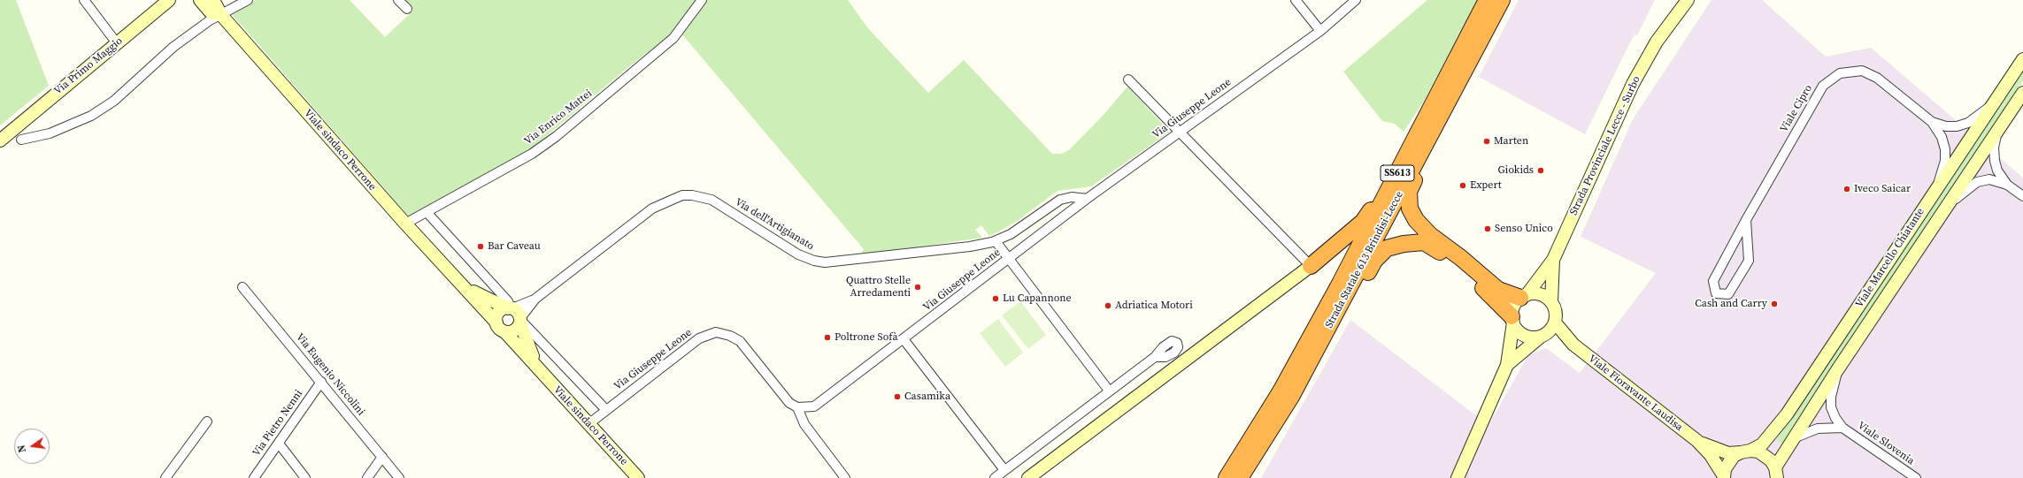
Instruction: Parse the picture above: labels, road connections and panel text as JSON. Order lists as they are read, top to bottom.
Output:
{
  "streets": {
    "highway": ["SS613", "Strada Statale 613 Brindisi-Lecce"],
    "street": [
      "Via Primo Maggio",
      "Via Giuseppe Leone",
      "Viale Cipro",
      "Via Enrico Mattei",
      "Strada Provinciale Lecce - Surbo",
      "Viale sindaco Perrone",
      "Via dell'Artigianato",
      "Viale Marcello Chiatante",
      "Via Eugenio Niccolini",
      "Viale Fioravante Laudisa",
      "Via Pietro Nenni",
      "Viale Slovenia"
    ]
  },
  "crossings": [
    ["Via Giuseppe Leone", "Viale sindaco Perrone"],
    ["Via Giuseppe Leone", "Via dell'Artigianato"],
    ["Viale Cipro", "Viale Marcello Chiatante"],
    ["Via Enrico Mattei", "Viale sindaco Perrone"],
    ["Strada Provinciale Lecce - Surbo", "Viale Fioravante Laudisa"],
    ["Viale sindaco Perrone", "Via dell'Artigianato"],
    ["Viale Marcello Chiatante", "Viale Fioravante Laudisa"],
    ["Viale Marcello Chiatante", "Viale Slovenia"],
    ["Via Eugenio Niccolini", "Via Pietro Nenni"]
  ],
  "places": [
    "Marten",
    "Giokids",
    "Expert",
    "Iveco Saicar",
    "Senso Unico",
    "Bar Caveau",
    "Quattro Stelle Arredamenti",
    "Lu Capannone",
    "Cash and Carry",
    "Adriatica Motori",
    "Poltrone Sofà",
    "Casamika"
  ],
  "north": "left"
}
